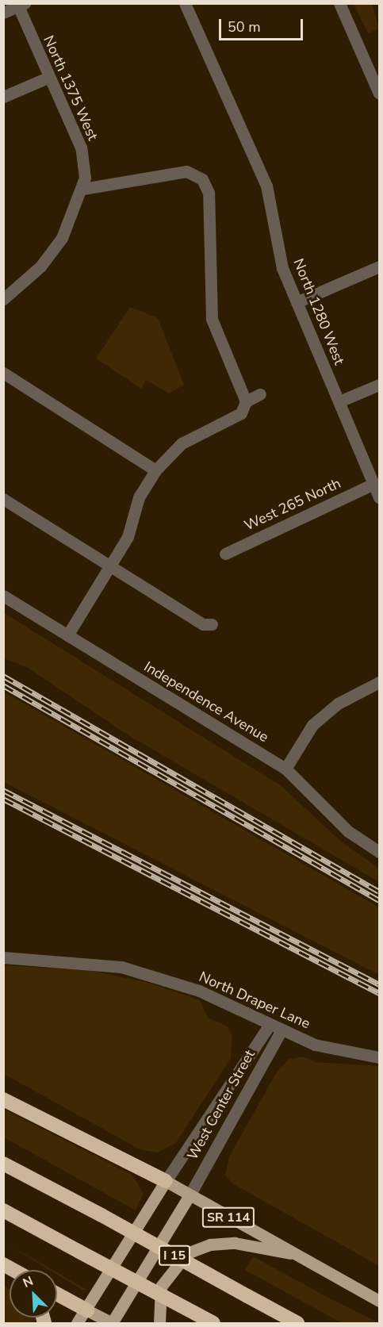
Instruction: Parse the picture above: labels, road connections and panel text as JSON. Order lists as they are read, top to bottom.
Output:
{
  "streets": {
    "highway": ["I 15"],
    "main road": ["West Center Street", "SR 114"],
    "street": [
      "North 1375 West",
      "North 1280 West",
      "West 265 North",
      "Independence Avenue",
      "North Draper Lane"
    ]
  },
  "crossings": [
    ["North 1280 West", "West 265 North"],
    ["North Draper Lane", "West Center Street"],
    ["West Center Street", "SR 114"]
  ],
  "scale_bar": "50 m",
  "north": "top left"
}
